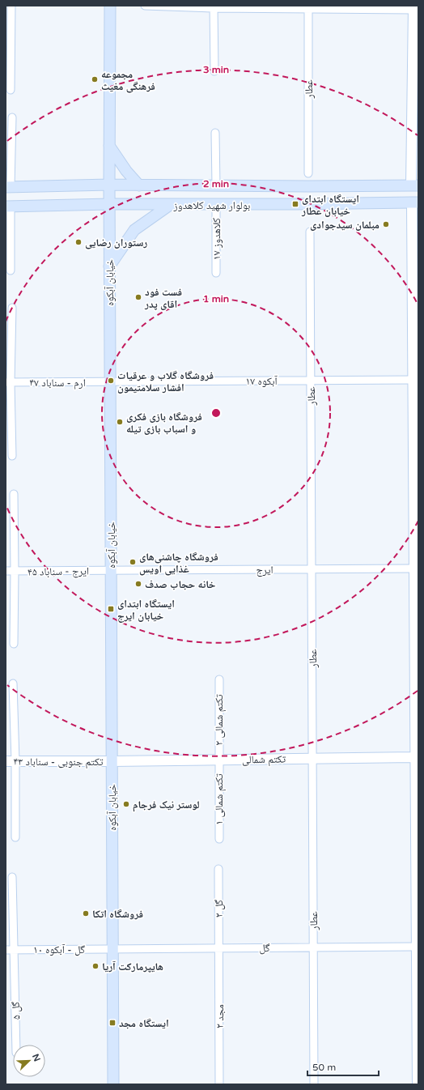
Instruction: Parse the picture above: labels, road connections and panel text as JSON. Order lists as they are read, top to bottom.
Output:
{
  "streets": {
    "main road": ["بولوار شهید کلاهدوز", "خیابان آبکوه"],
    "street": [
      "عطار",
      "کلاهدوز ۱۷",
      "آبکوه ۱۷",
      "ارم - سناباد ۴۷",
      "ایرج",
      "ایرج - سناباد ۴۵",
      "تکتم شمالی ۲",
      "تکتم شمالی",
      "تکتم جنوبی - سناباد ۴۳",
      "تکتم شمالی ۱",
      "گل ۲",
      "گل",
      "گل - آبکوه ۱۰",
      "گل ۵",
      "مجد ۲"
    ]
  },
  "crossings": [
    ["عطار", "آبکوه ۱۷"],
    ["عطار", "ایرج"],
    ["عطار", "تکتم شمالی"],
    ["عطار", "گل"],
    ["بولوار شهید کلاهدوز", "کلاهدوز ۱۷"],
    ["بولوار شهید کلاهدوز", "خیابان آبکوه"],
    ["خیابان آبکوه", "آبکوه ۱۷"],
    ["خیابان آبکوه", "ارم - سناباد ۴۷"],
    ["خیابان آبکوه", "ایرج"],
    ["خیابان آبکوه", "ایرج - سناباد ۴۵"],
    ["خیابان آبکوه", "تکتم شمالی"],
    ["خیابان آبکوه", "تکتم جنوبی - سناباد ۴۳"],
    ["خیابان آبکوه", "گل"],
    ["خیابان آبکوه", "گل - آبکوه ۱۰"],
    ["آبکوه ۱۷", "ارم - سناباد ۴۷"],
    ["ایرج", "ایرج - سناباد ۴۵"],
    ["تکتم شمالی ۲", "تکتم شمالی"],
    ["تکتم شمالی ۲", "تکتم شمالی ۱"],
    ["تکتم شمالی", "تکتم جنوبی - سناباد ۴۳"],
    ["تکتم شمالی", "تکتم شمالی ۱"],
    ["گل ۲", "گل"],
    ["گل ۲", "مجد ۲"],
    ["گل", "گل - آبکوه ۱۰"],
    ["گل", "مجد ۲"],
    ["گل - آبکوه ۱۰", "گل ۵"]
  ],
  "places": {
    "other": [
      "مجموعه فرهنگی مغیث",
      "مبلمان سیدجوادی",
      "رستوران رضایی",
      "فست فود اقای پدر",
      "فروشگاه گلاب و عرقیات افشار سلامتیمون",
      "فروشگاه بازی فکری و اسباب بازی تیله",
      "فروشگاه چاشنی‌های غذایی اویس",
      "خانه حجاب صدف",
      "لوستر نیک فرجام",
      "فروشگاه اتکا",
      "هایپرمارکت آریا"
    ],
    "transit": ["ایستگاه ابتدای خیابان عطار", "ایستگاه ابتدای خیابان ایرج", "ایستگاه مجد"]
  },
  "scale_bar": "50 m",
  "north": "top right",
  "rings": ["3 min", "2 min", "1 min"]
}
